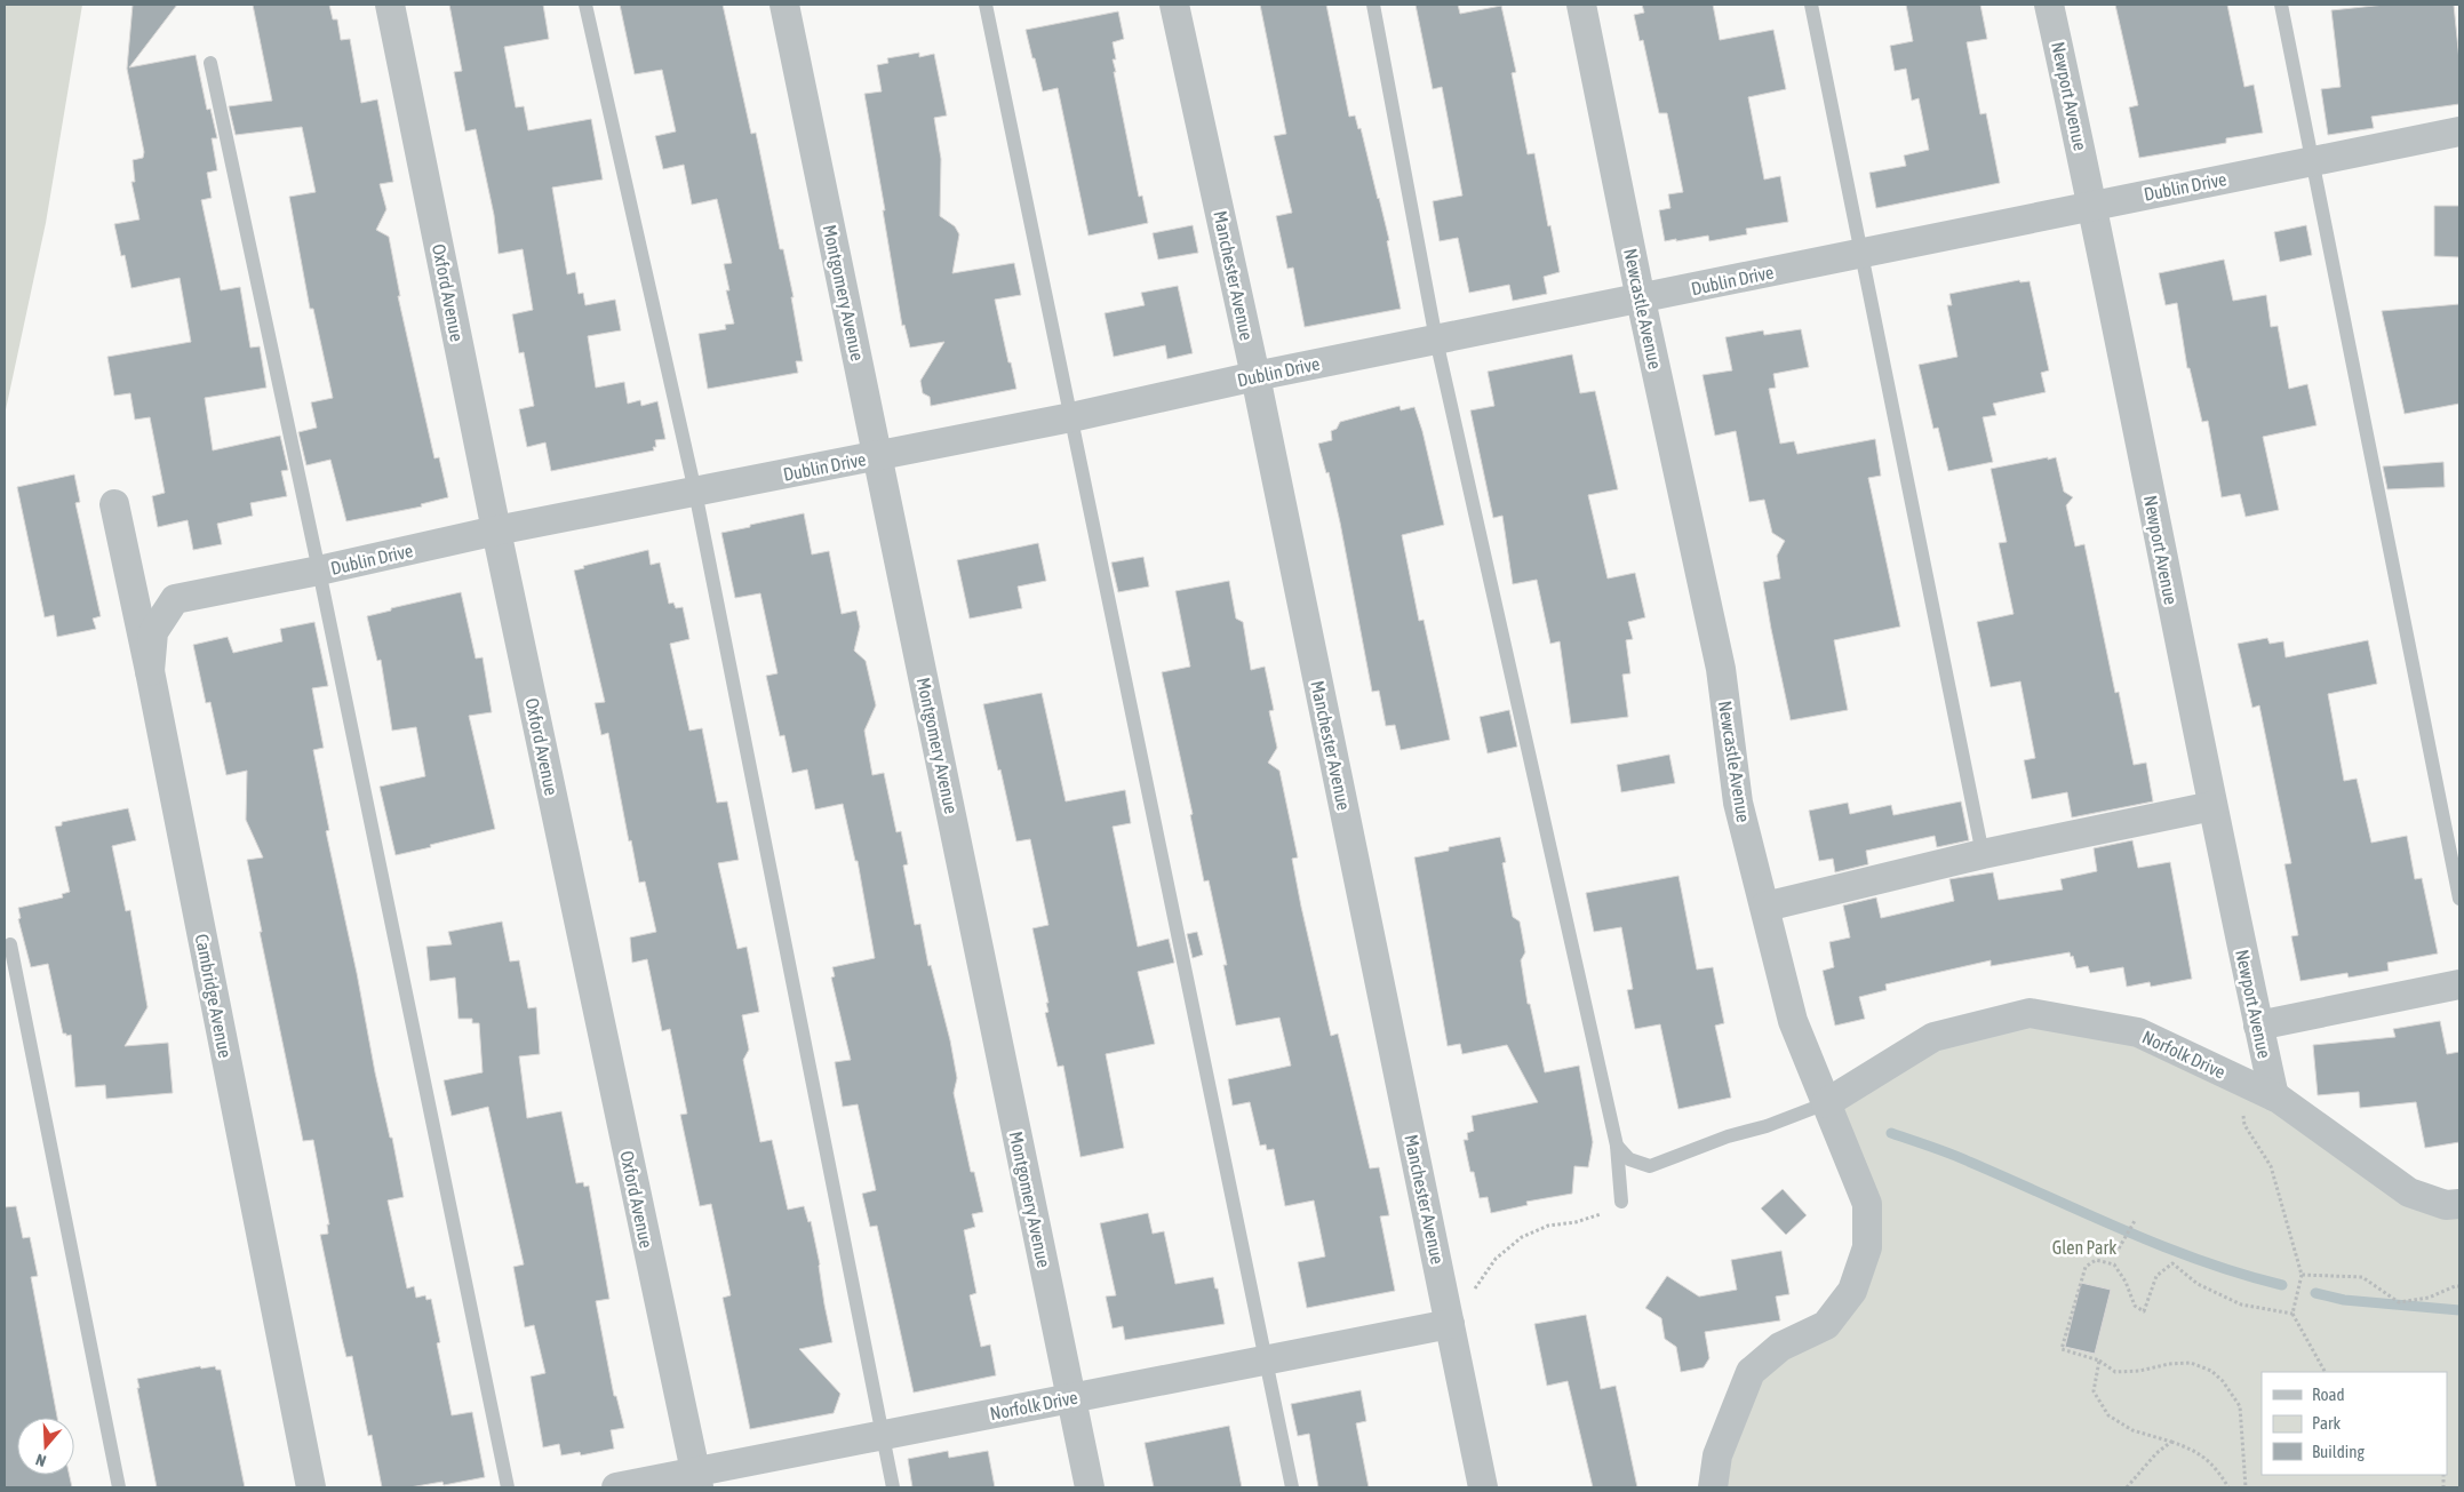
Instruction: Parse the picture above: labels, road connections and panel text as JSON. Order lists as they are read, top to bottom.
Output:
{
  "streets": {
    "street": [
      "Newport Avenue",
      "Dublin Drive",
      "Manchester Avenue",
      "Oxford Avenue",
      "Montgomery Avenue",
      "Newcastle Avenue",
      "Cambridge Avenue",
      "Norfolk Drive"
    ]
  },
  "crossings": [
    ["Newport Avenue", "Dublin Drive"],
    ["Newport Avenue", "Norfolk Drive"],
    ["Dublin Drive", "Manchester Avenue"],
    ["Dublin Drive", "Oxford Avenue"],
    ["Dublin Drive", "Montgomery Avenue"],
    ["Dublin Drive", "Newcastle Avenue"],
    ["Dublin Drive", "Cambridge Avenue"],
    ["Manchester Avenue", "Norfolk Drive"],
    ["Oxford Avenue", "Norfolk Drive"],
    ["Montgomery Avenue", "Norfolk Drive"],
    ["Newcastle Avenue", "Norfolk Drive"]
  ],
  "parks": ["Glen Park"],
  "legend": ["Road", "Park", "Building"],
  "north": "bottom"
}
